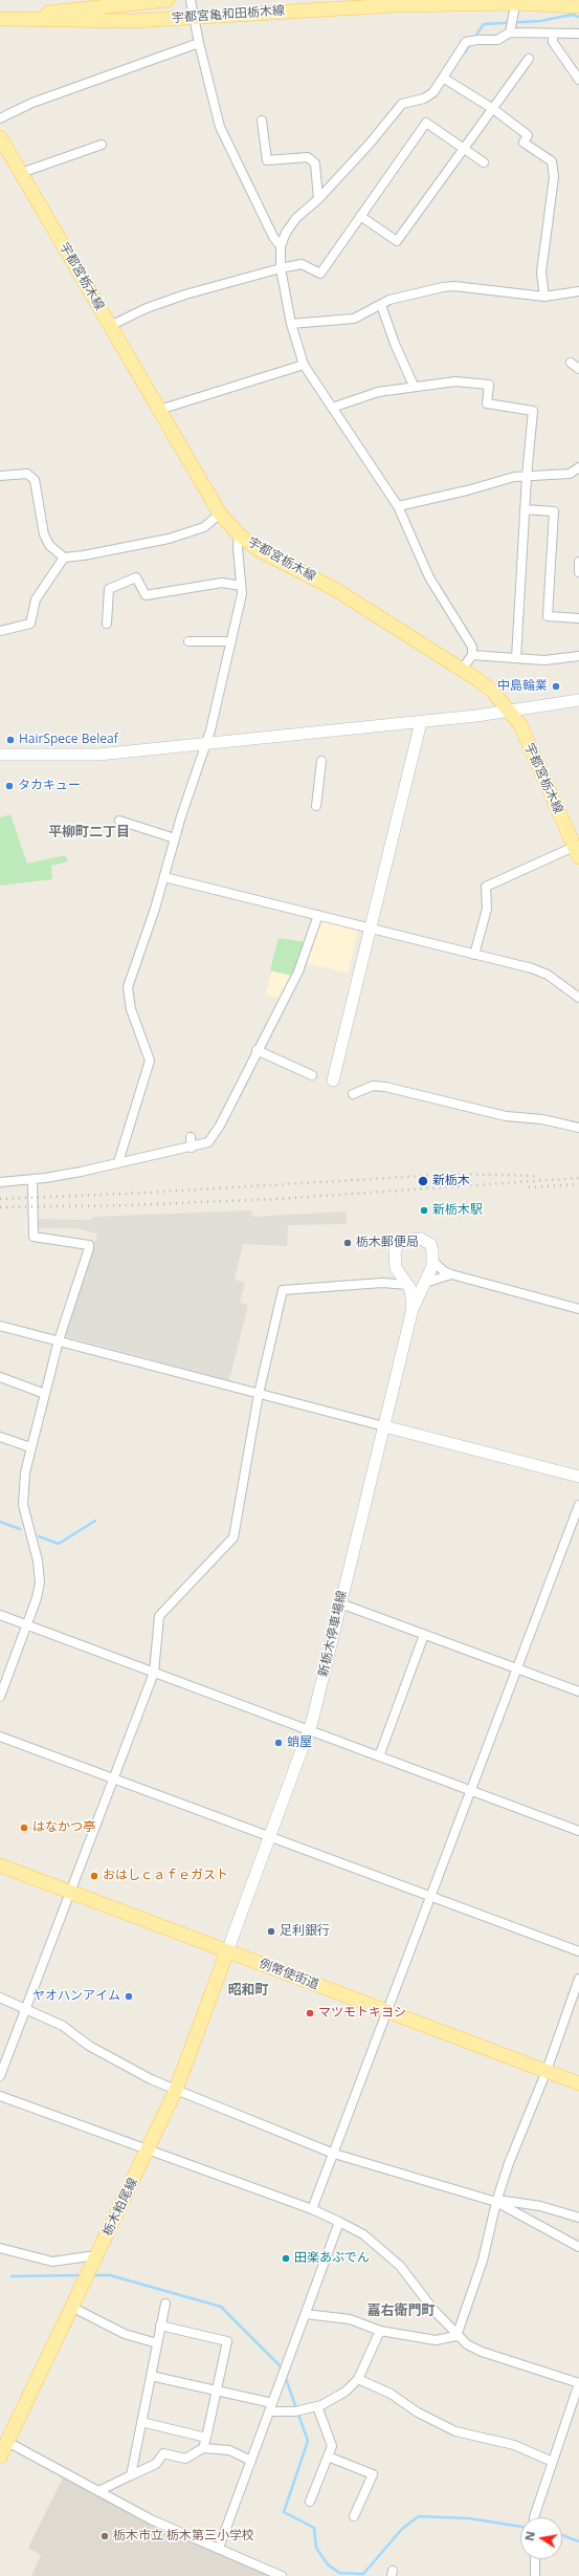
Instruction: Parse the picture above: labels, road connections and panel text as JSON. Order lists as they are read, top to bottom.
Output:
{
  "streets": {
    "main road": [
      "宇都宮亀和田栃木線",
      "宇都宮栃木線",
      "例幣使街道",
      "栃木粕尾線"
    ],
    "street": ["新栃木停車場線"]
  },
  "crossings": [
    ["新栃木停車場線", "例幣使街道"],
    ["新栃木停車場線", "栃木粕尾線"],
    ["例幣使街道", "栃木粕尾線"]
  ],
  "districts": ["平柳町二丁目", "昭和町", "嘉右衛門町"],
  "places": [
    "中島輪業",
    "HairSpece Beleaf",
    "タカキュー",
    "新栃木",
    "新栃木駅",
    "栃木郵便局",
    "蛸屋",
    "はなかつ亭",
    "おはしｃａｆｅガスト",
    "足利銀行",
    "ヤオハンアイム",
    "マツモトキヨシ",
    "田楽あぶでん",
    "栃木市立 栃木第三小学校"
  ],
  "north": "left"
}
